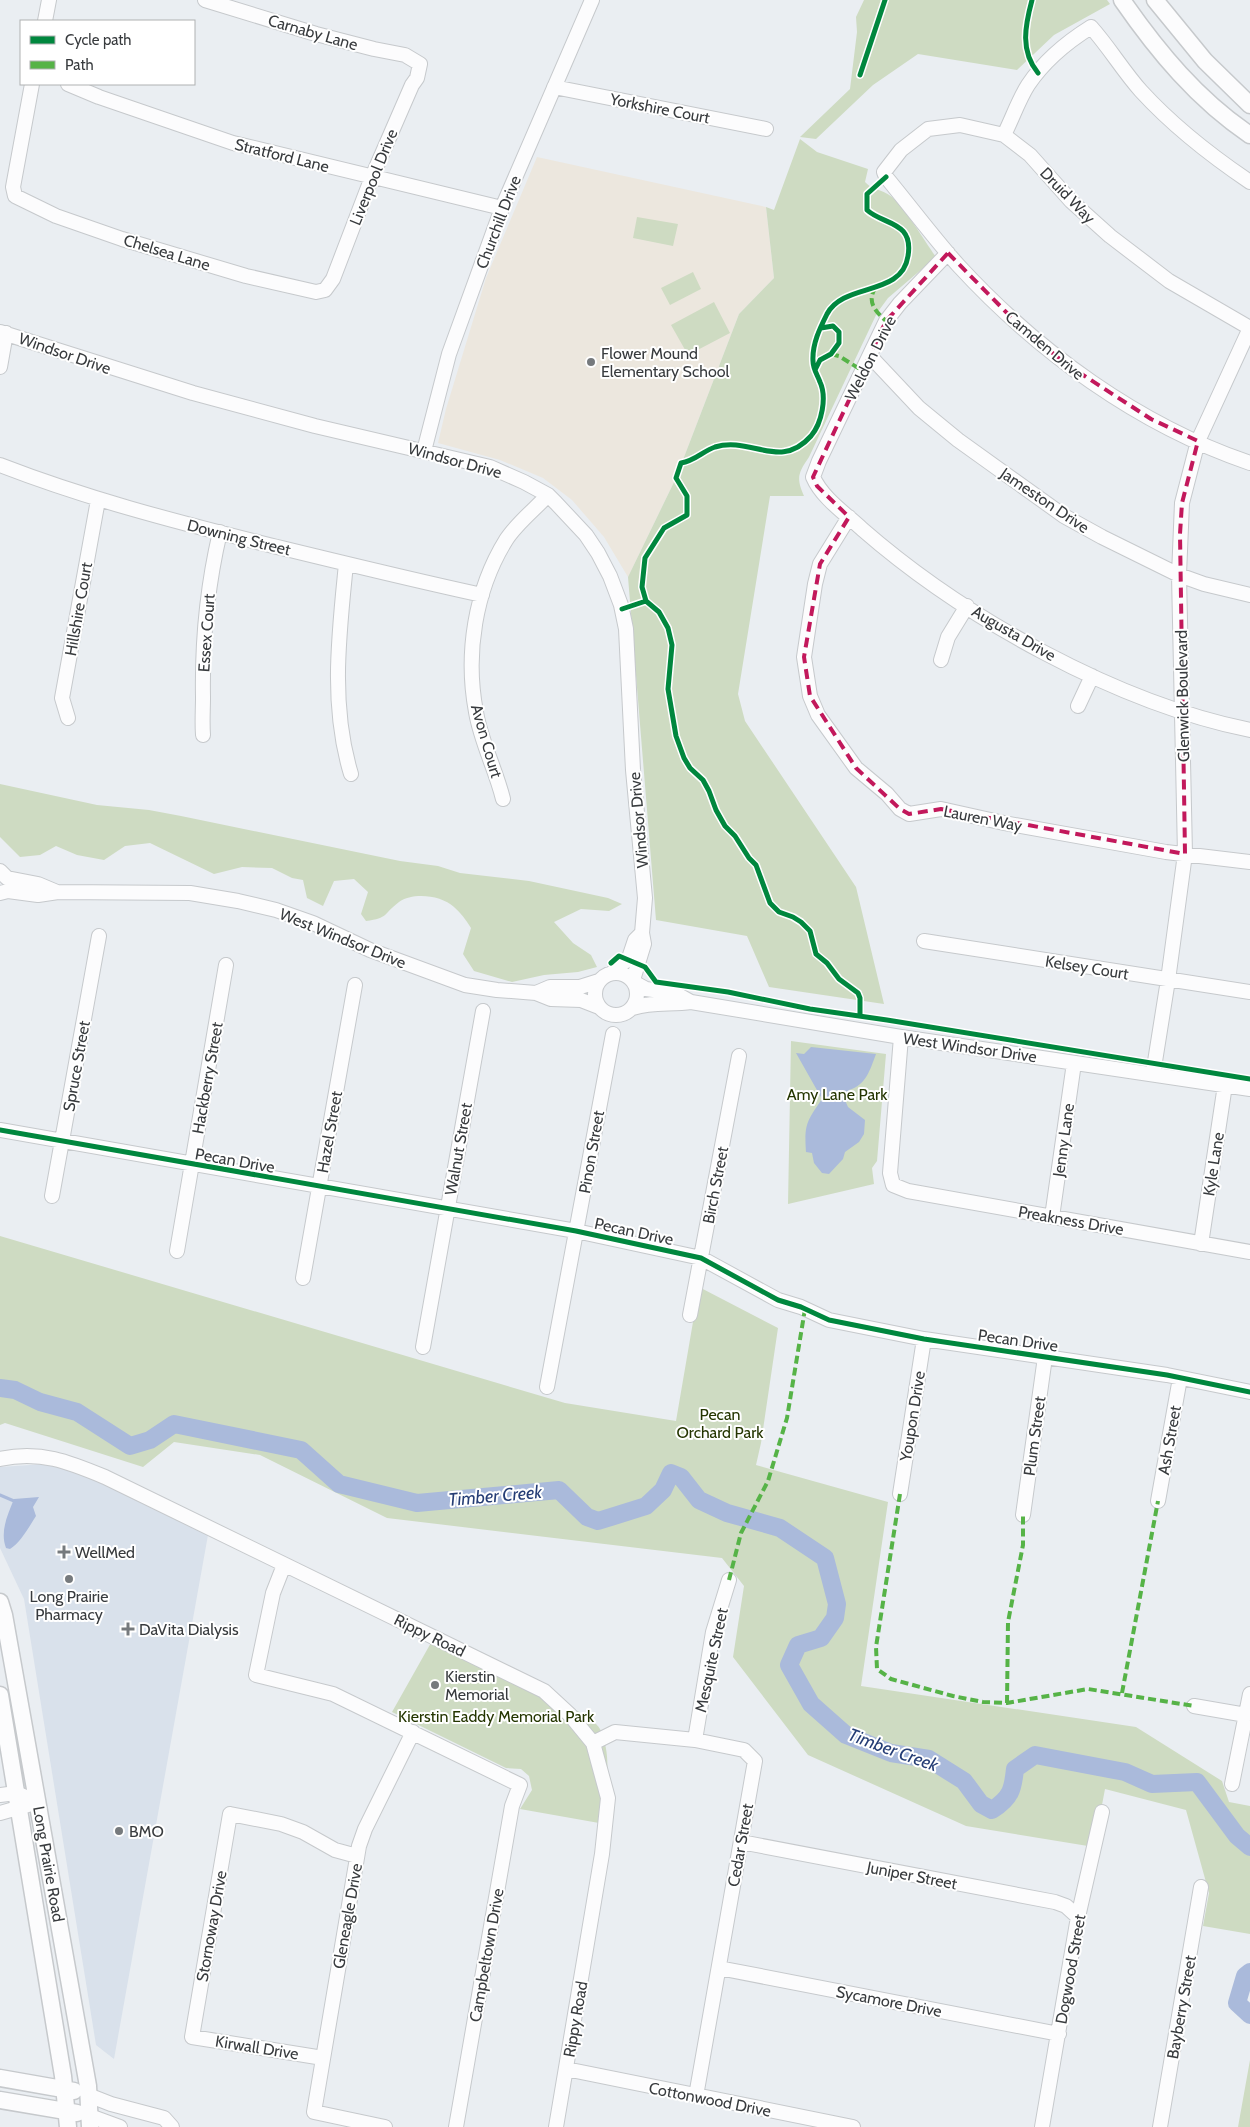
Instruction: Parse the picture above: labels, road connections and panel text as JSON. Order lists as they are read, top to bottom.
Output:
{
  "streets": {
    "main road": ["Long Prairie Road"],
    "street": [
      "Carnaby Lane",
      "Yorkshire Court",
      "Stratford Lane",
      "Liverpool Drive",
      "Druid Way",
      "Churchill Drive",
      "Chelsea Lane",
      "Camden Drive",
      "Windsor Drive",
      "Weldon Drive",
      "Jameston Drive",
      "Downing Street",
      "Hillshire Court",
      "Essex Court",
      "Augusta Drive",
      "Glenwick Boulevard",
      "Avon Court",
      "Lauren Way",
      "West Windsor Drive",
      "Kelsey Court",
      "Spruce Street",
      "Hackberry Street",
      "Hazel Street",
      "Jenny Lane",
      "Walnut Street",
      "Pinon Street",
      "Pecan Drive",
      "Kyle Lane",
      "Birch Street",
      "Preakness Drive",
      "Youpon Drive",
      "Plum Street",
      "Ash Street",
      "Rippy Road",
      "Mesquite Street",
      "Cedar Street",
      "Juniper Street",
      "Gleneagle Drive",
      "Stornoway Drive",
      "Campbeltown Drive",
      "Dogwood Street",
      "Sycamore Drive",
      "Bayberry Street",
      "Kirwall Drive",
      "Cottonwood Drive"
    ]
  },
  "crossings": [
    ["Carnaby Lane", "Liverpool Drive"],
    ["Yorkshire Court", "Churchill Drive"],
    ["Stratford Lane", "Liverpool Drive"],
    ["Stratford Lane", "Churchill Drive"],
    ["Liverpool Drive", "Chelsea Lane"],
    ["Druid Way", "Camden Drive"],
    ["Druid Way", "Glenwick Boulevard"],
    ["Churchill Drive", "Windsor Drive"],
    ["Camden Drive", "Weldon Drive"],
    ["Camden Drive", "Glenwick Boulevard"],
    ["Windsor Drive", "Avon Court"],
    ["Windsor Drive", "West Windsor Drive"],
    ["Weldon Drive", "Jameston Drive"],
    ["Weldon Drive", "Augusta Drive"],
    ["Jameston Drive", "Glenwick Boulevard"],
    ["Downing Street", "Hillshire Court"],
    ["Downing Street", "Essex Court"],
    ["Downing Street", "Avon Court"],
    ["Augusta Drive", "Glenwick Boulevard"],
    ["Augusta Drive", "Lauren Way"],
    ["Glenwick Boulevard", "Lauren Way"],
    ["Glenwick Boulevard", "West Windsor Drive"],
    ["Glenwick Boulevard", "Kelsey Court"],
    ["West Windsor Drive", "Jenny Lane"],
    ["West Windsor Drive", "Kyle Lane"],
    ["West Windsor Drive", "Preakness Drive"],
    ["Spruce Street", "Pecan Drive"],
    ["Hackberry Street", "Pecan Drive"],
    ["Hazel Street", "Pecan Drive"],
    ["Jenny Lane", "Preakness Drive"],
    ["Walnut Street", "Pecan Drive"],
    ["Pinon Street", "Pecan Drive"],
    ["Pecan Drive", "Birch Street"],
    ["Pecan Drive", "Youpon Drive"],
    ["Pecan Drive", "Plum Street"],
    ["Pecan Drive", "Ash Street"],
    ["Kyle Lane", "Preakness Drive"],
    ["Rippy Road", "Cedar Street"],
    ["Rippy Road", "Cottonwood Drive"],
    ["Mesquite Street", "Cedar Street"],
    ["Cedar Street", "Juniper Street"],
    ["Cedar Street", "Sycamore Drive"],
    ["Cedar Street", "Cottonwood Drive"],
    ["Juniper Street", "Dogwood Street"],
    ["Gleneagle Drive", "Stornoway Drive"],
    ["Gleneagle Drive", "Campbeltown Drive"],
    ["Gleneagle Drive", "Kirwall Drive"],
    ["Stornoway Drive", "Kirwall Drive"],
    ["Dogwood Street", "Sycamore Drive"]
  ],
  "water": ["Timber Creek"],
  "parks": ["Amy Lane Park", "Pecan Orchard Park", "Kierstin Eaddy Memorial Park"],
  "places": {
    "other": [
      "Flower Mound Elementary School",
      "Long Prairie Pharmacy",
      "Kierstin Memorial",
      "BMO"
    ],
    "health": ["WellMed", "DaVita Dialysis"]
  },
  "legend": ["Cycle path", "Path"]
}
